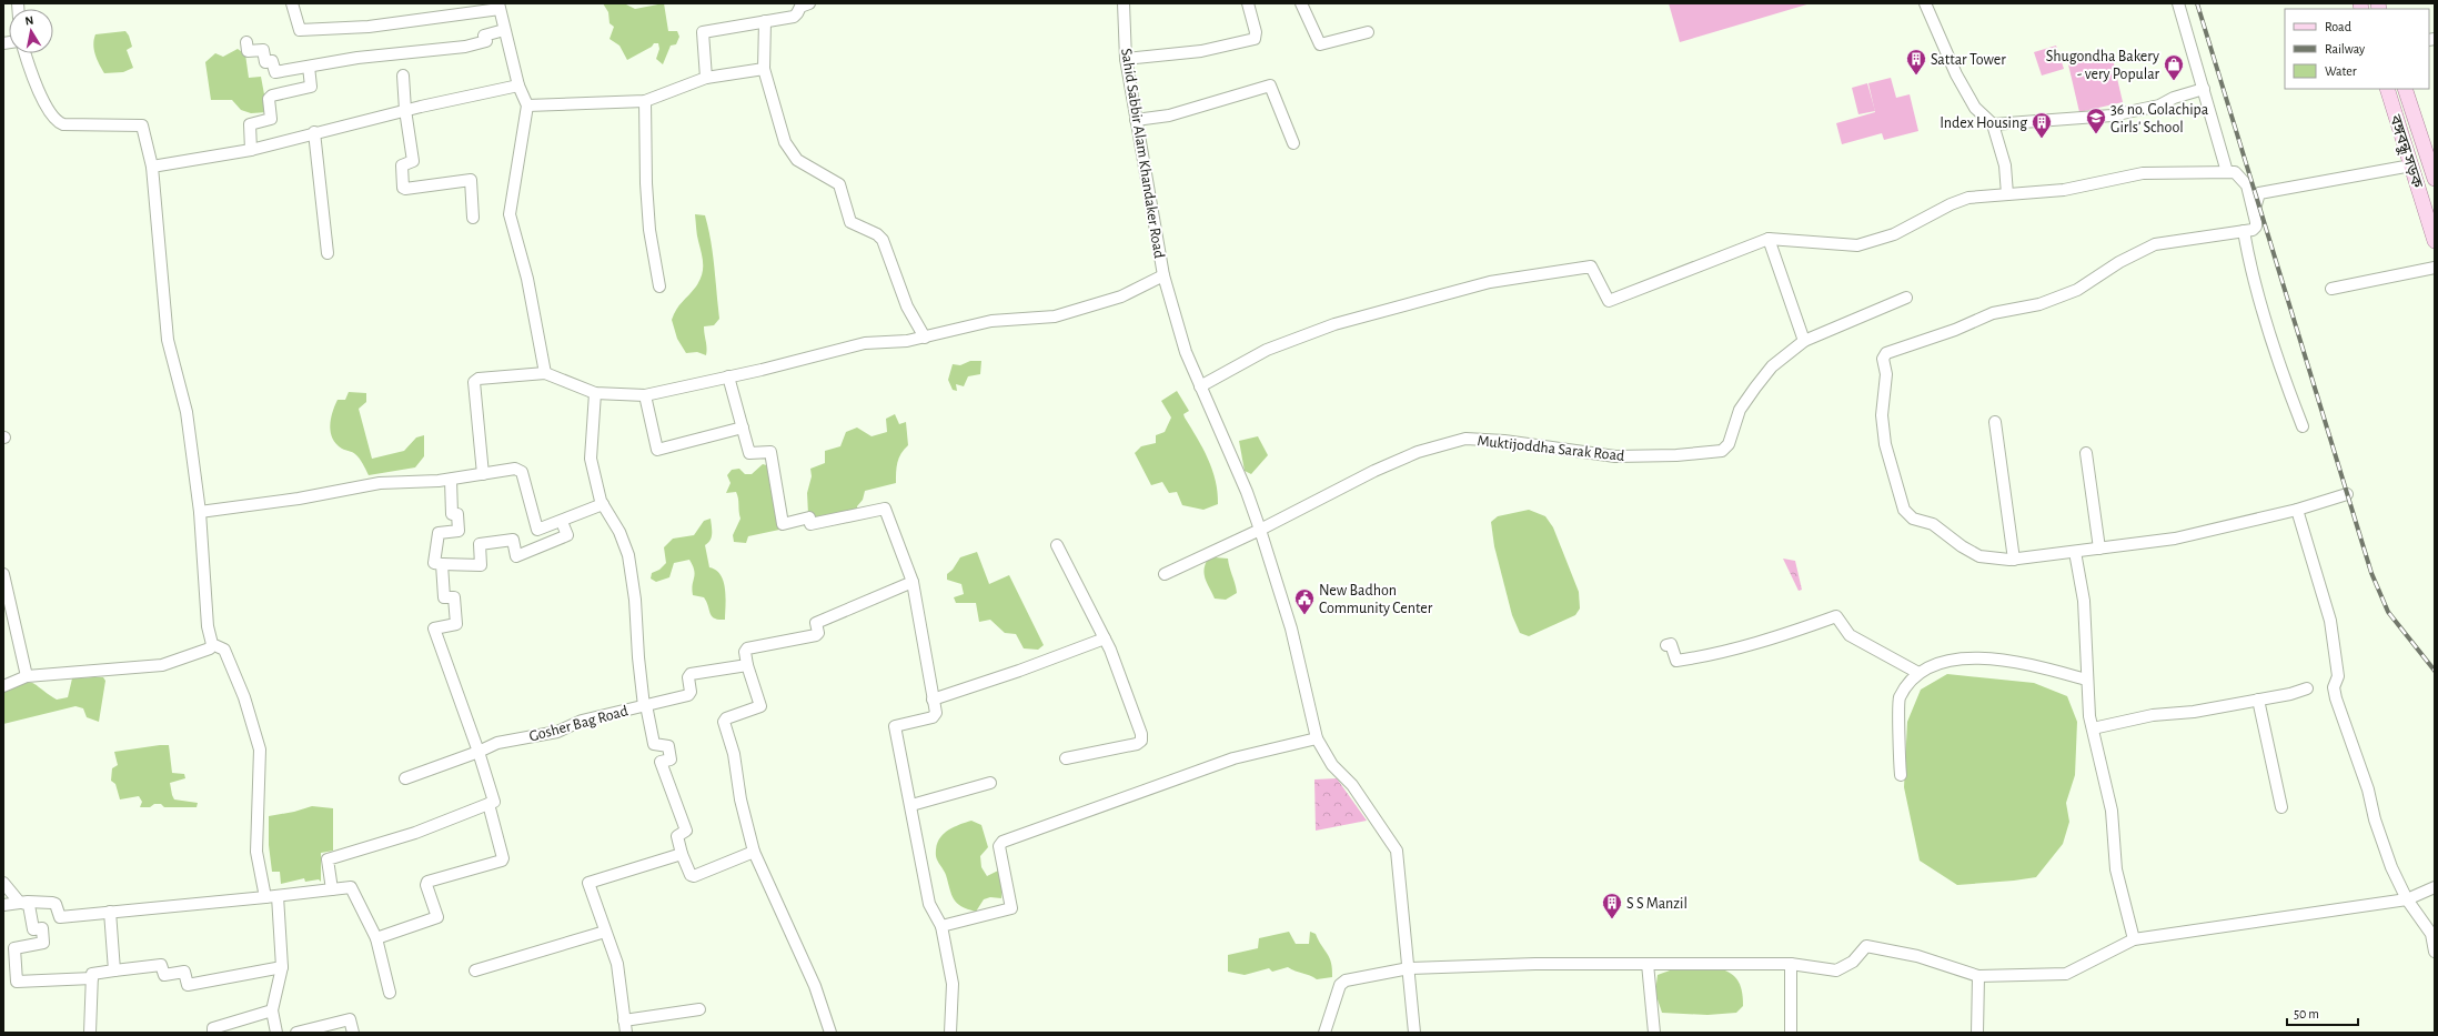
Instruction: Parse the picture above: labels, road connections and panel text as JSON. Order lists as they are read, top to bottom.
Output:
{
  "streets": {
    "main road": ["বঙ্গবন্ধু সড়ক"],
    "street": ["Sahid Sabbir Alam Khandaker Road", "Muktijoddha Sarak Road", "Gosher Bag Road"]
  },
  "crossings": [
    ["Sahid Sabbir Alam Khandaker Road", "Muktijoddha Sarak Road"]
  ],
  "places": {
    "building": ["Sattar Tower", "Index Housing", "S S Manzil"],
    "shop": ["Shugondha Bakery - very Popular"],
    "school or university": ["36 no. Golachipa Girls' School"],
    "public building": ["New Badhon Community Center"]
  },
  "legend": ["Road", "Railway", "Water"],
  "scale_bar": "50 m",
  "north": "top"
}
